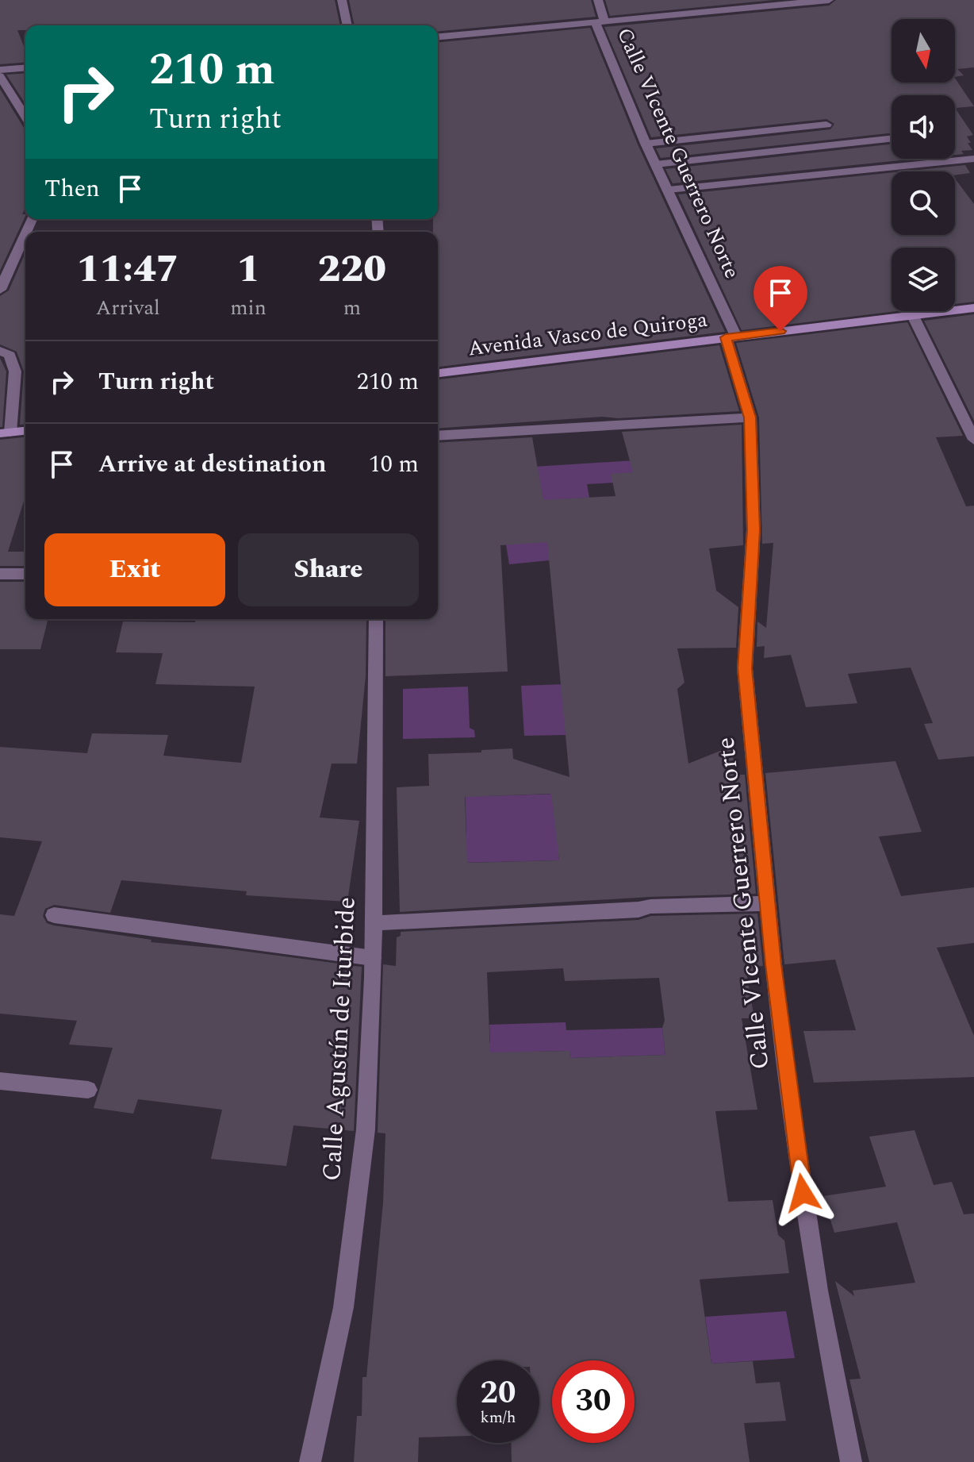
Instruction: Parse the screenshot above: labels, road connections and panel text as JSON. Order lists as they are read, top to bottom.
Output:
{
  "streets": {
    "street": ["Calle VIcente Guerrero Norte", "Avenida Vasco de Quiroga", "Calle Agustín de Iturbide"]
  },
  "crossings": [
    ["Calle VIcente Guerrero Norte", "Avenida Vasco de Quiroga"]
  ],
  "north": "bottom",
  "page": {
    "turn": ["210 m", "Turn right"],
    "then": "Then",
    "eta": [
      "11:47",
      "Arrival",
      "1",
      "min",
      "220",
      "m"
    ],
    "list": [
      {
        "name": "Turn right",
        "value": "210 m"
      },
      {
        "name": "Arrive at destination",
        "value": "10 m"
      }
    ],
    "buttons": ["Exit", "Share"],
    "speed": "20 km/h",
    "limit": "30"
  }
}
